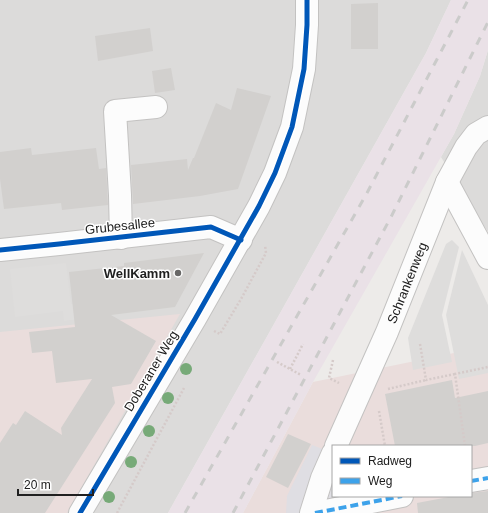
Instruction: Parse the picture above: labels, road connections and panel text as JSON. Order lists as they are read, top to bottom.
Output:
{
  "streets": {
    "street": ["Grubesallee", "Schrankenweg", "Doberaner Weg"]
  },
  "crossings": [
    ["Grubesallee", "Doberaner Weg"]
  ],
  "places": ["WellKamm"],
  "legend": ["Radweg", "Weg"],
  "scale_bar": "20 m"
}
